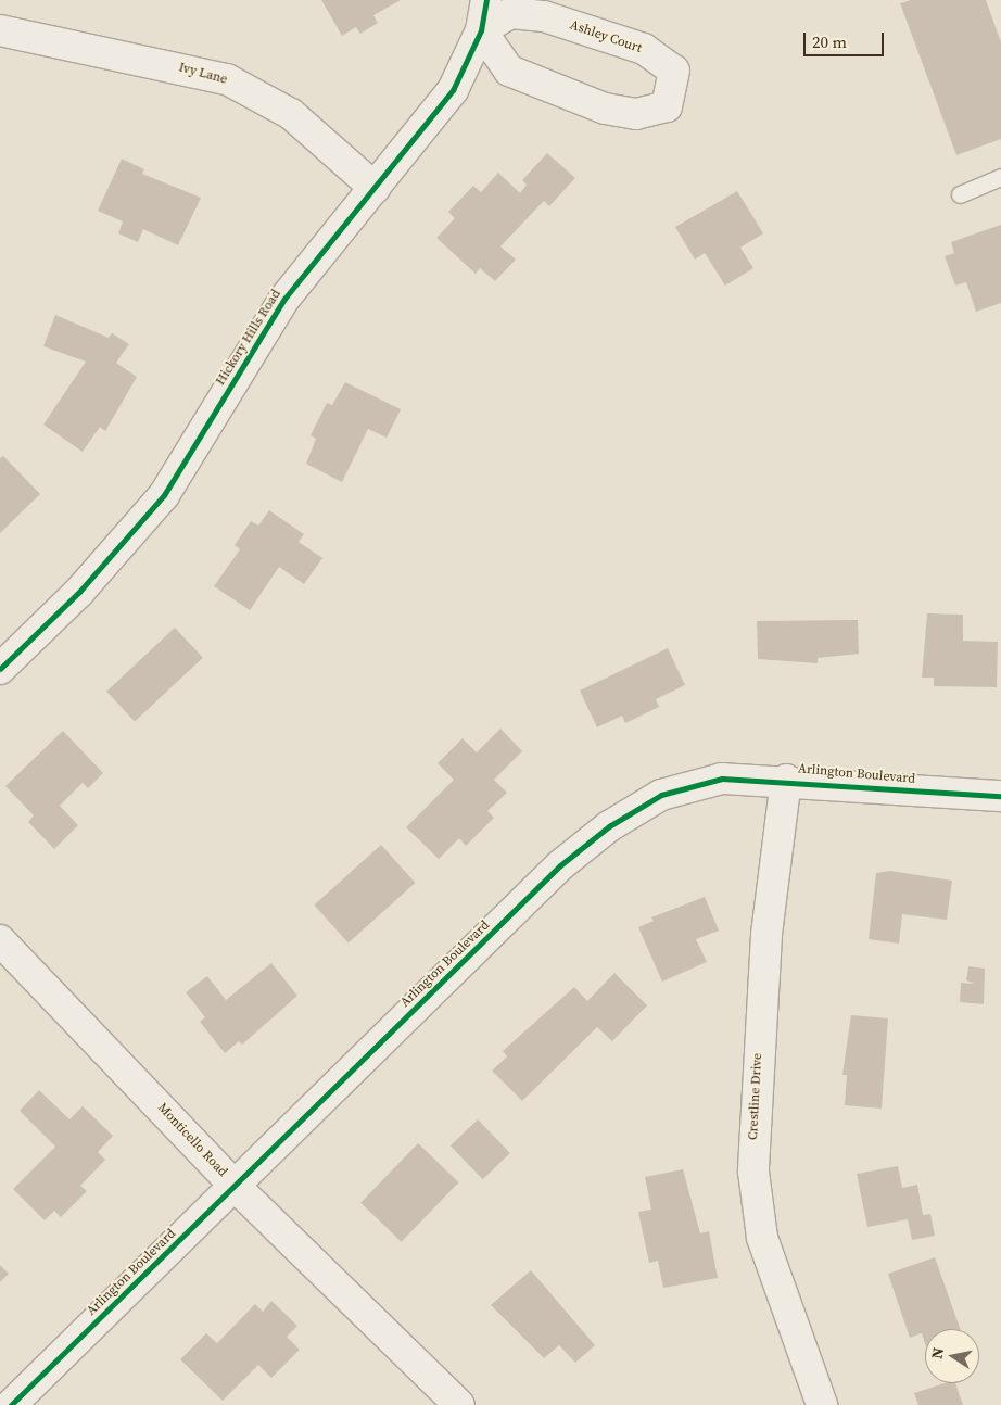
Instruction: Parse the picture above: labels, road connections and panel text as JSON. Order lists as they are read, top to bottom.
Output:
{
  "streets": {
    "street": [
      "Ashley Court",
      "Ivy Lane",
      "Hickory Hills Road",
      "Arlington Boulevard",
      "Crestline Drive",
      "Monticello Road"
    ]
  },
  "crossings": [
    ["Ashley Court", "Hickory Hills Road"],
    ["Ivy Lane", "Hickory Hills Road"],
    ["Arlington Boulevard", "Crestline Drive"],
    ["Arlington Boulevard", "Monticello Road"]
  ],
  "scale_bar": "20 m",
  "north": "left"
}
